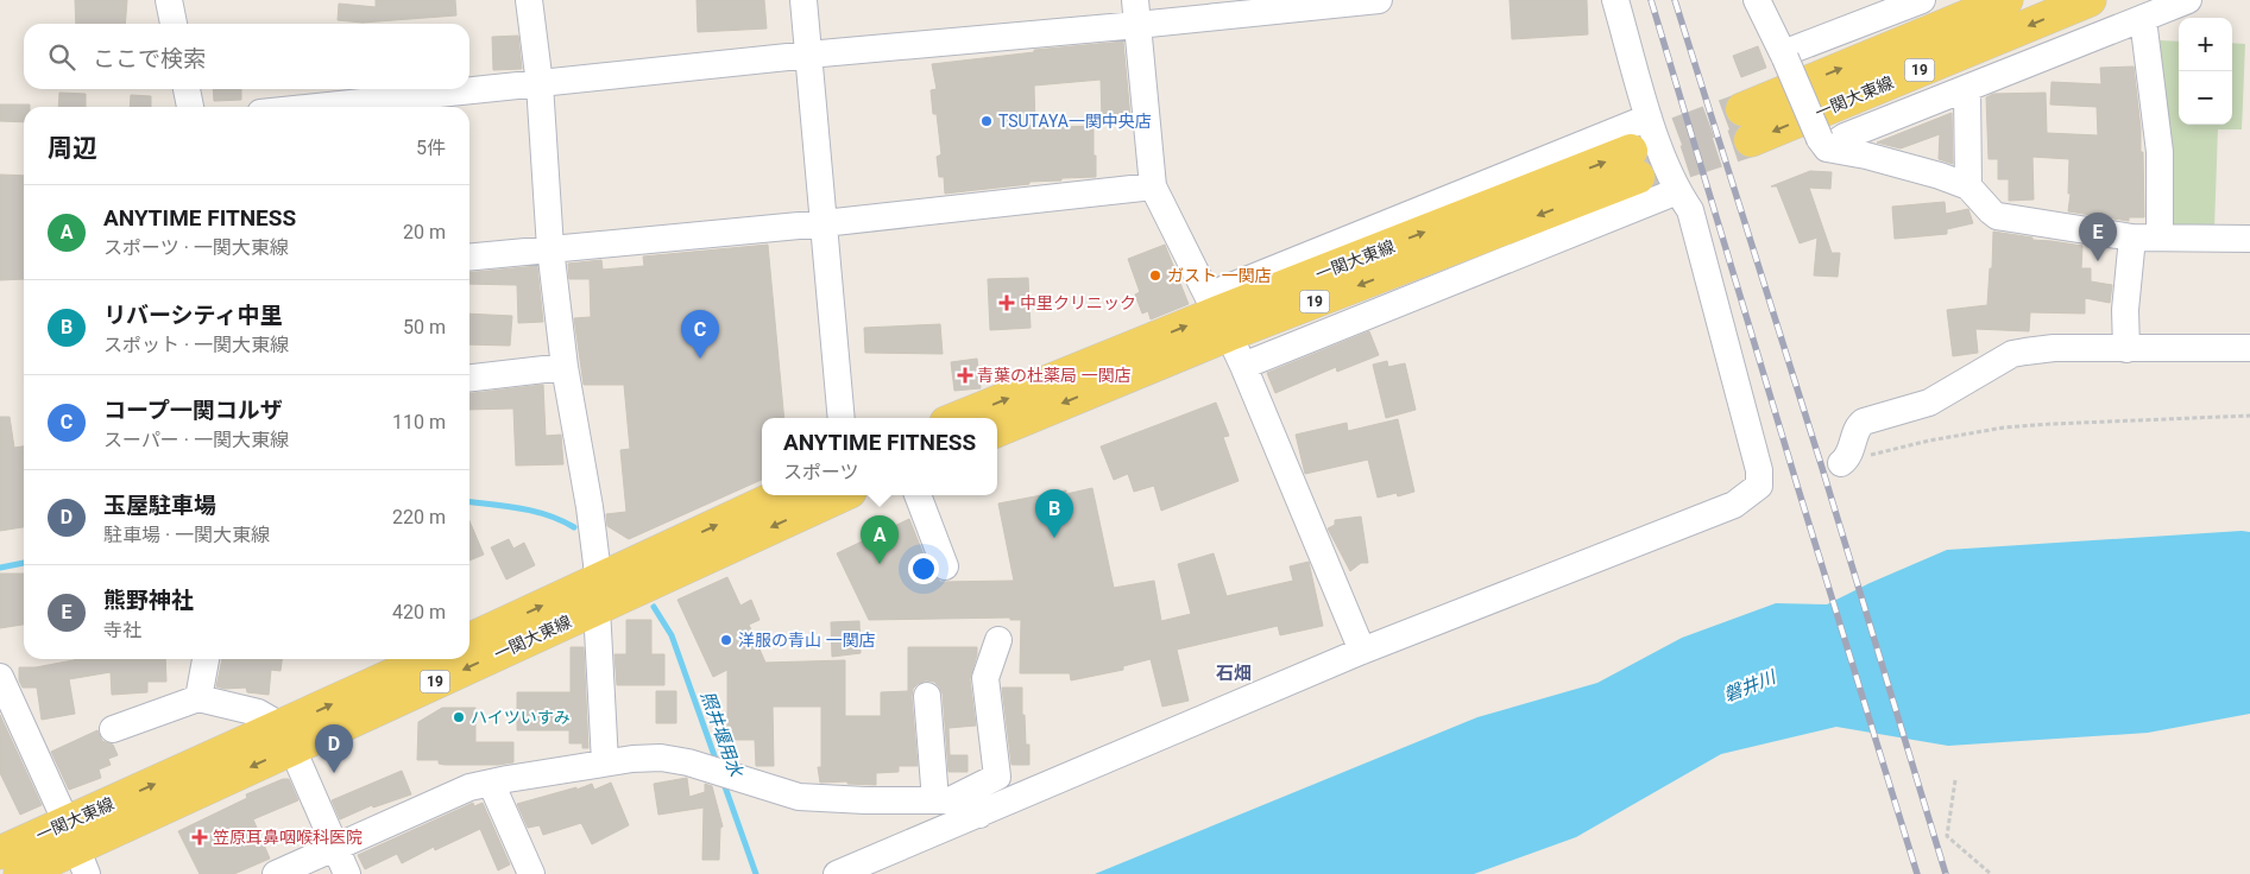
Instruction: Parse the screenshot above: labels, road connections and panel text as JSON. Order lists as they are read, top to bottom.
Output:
{
  "streets": {
    "main road": ["19", "一関大東線"]
  },
  "districts": ["石畑"],
  "water": ["磐井川", "照井堰用水"],
  "places": {
    "other": [
      "TSUTAYA一関中央店",
      "ガスト 一関店",
      "洋服の青山 一関店",
      "ハイツいすみ"
    ],
    "health": ["中里クリニック", "青葉の杜薬局 一関店", "笠原耳鼻咽喉科医院"]
  },
  "page": {
    "map_buttons": ["+", "−"],
    "search": "ここで検索",
    "heading": ["周辺", "5件"],
    "list": [
      {
        "mark": "A",
        "name": "ANYTIME FITNESS",
        "note": "スポーツ · 一関大東線",
        "value": "20 m"
      },
      {
        "mark": "B",
        "name": "リバーシティ中里",
        "note": "スポット · 一関大東線",
        "value": "50 m"
      },
      {
        "mark": "C",
        "name": "コープ一関コルザ",
        "note": "スーパー · 一関大東線",
        "value": "110 m"
      },
      {
        "mark": "D",
        "name": "玉屋駐車場",
        "note": "駐車場 · 一関大東線",
        "value": "220 m"
      },
      {
        "mark": "E",
        "name": "熊野神社",
        "note": "寺社",
        "value": "420 m"
      }
    ],
    "pins": [
      "E",
      "C",
      "B",
      "A",
      "D"
    ],
    "popup": ["ANYTIME FITNESS", "スポーツ"]
  }
}
